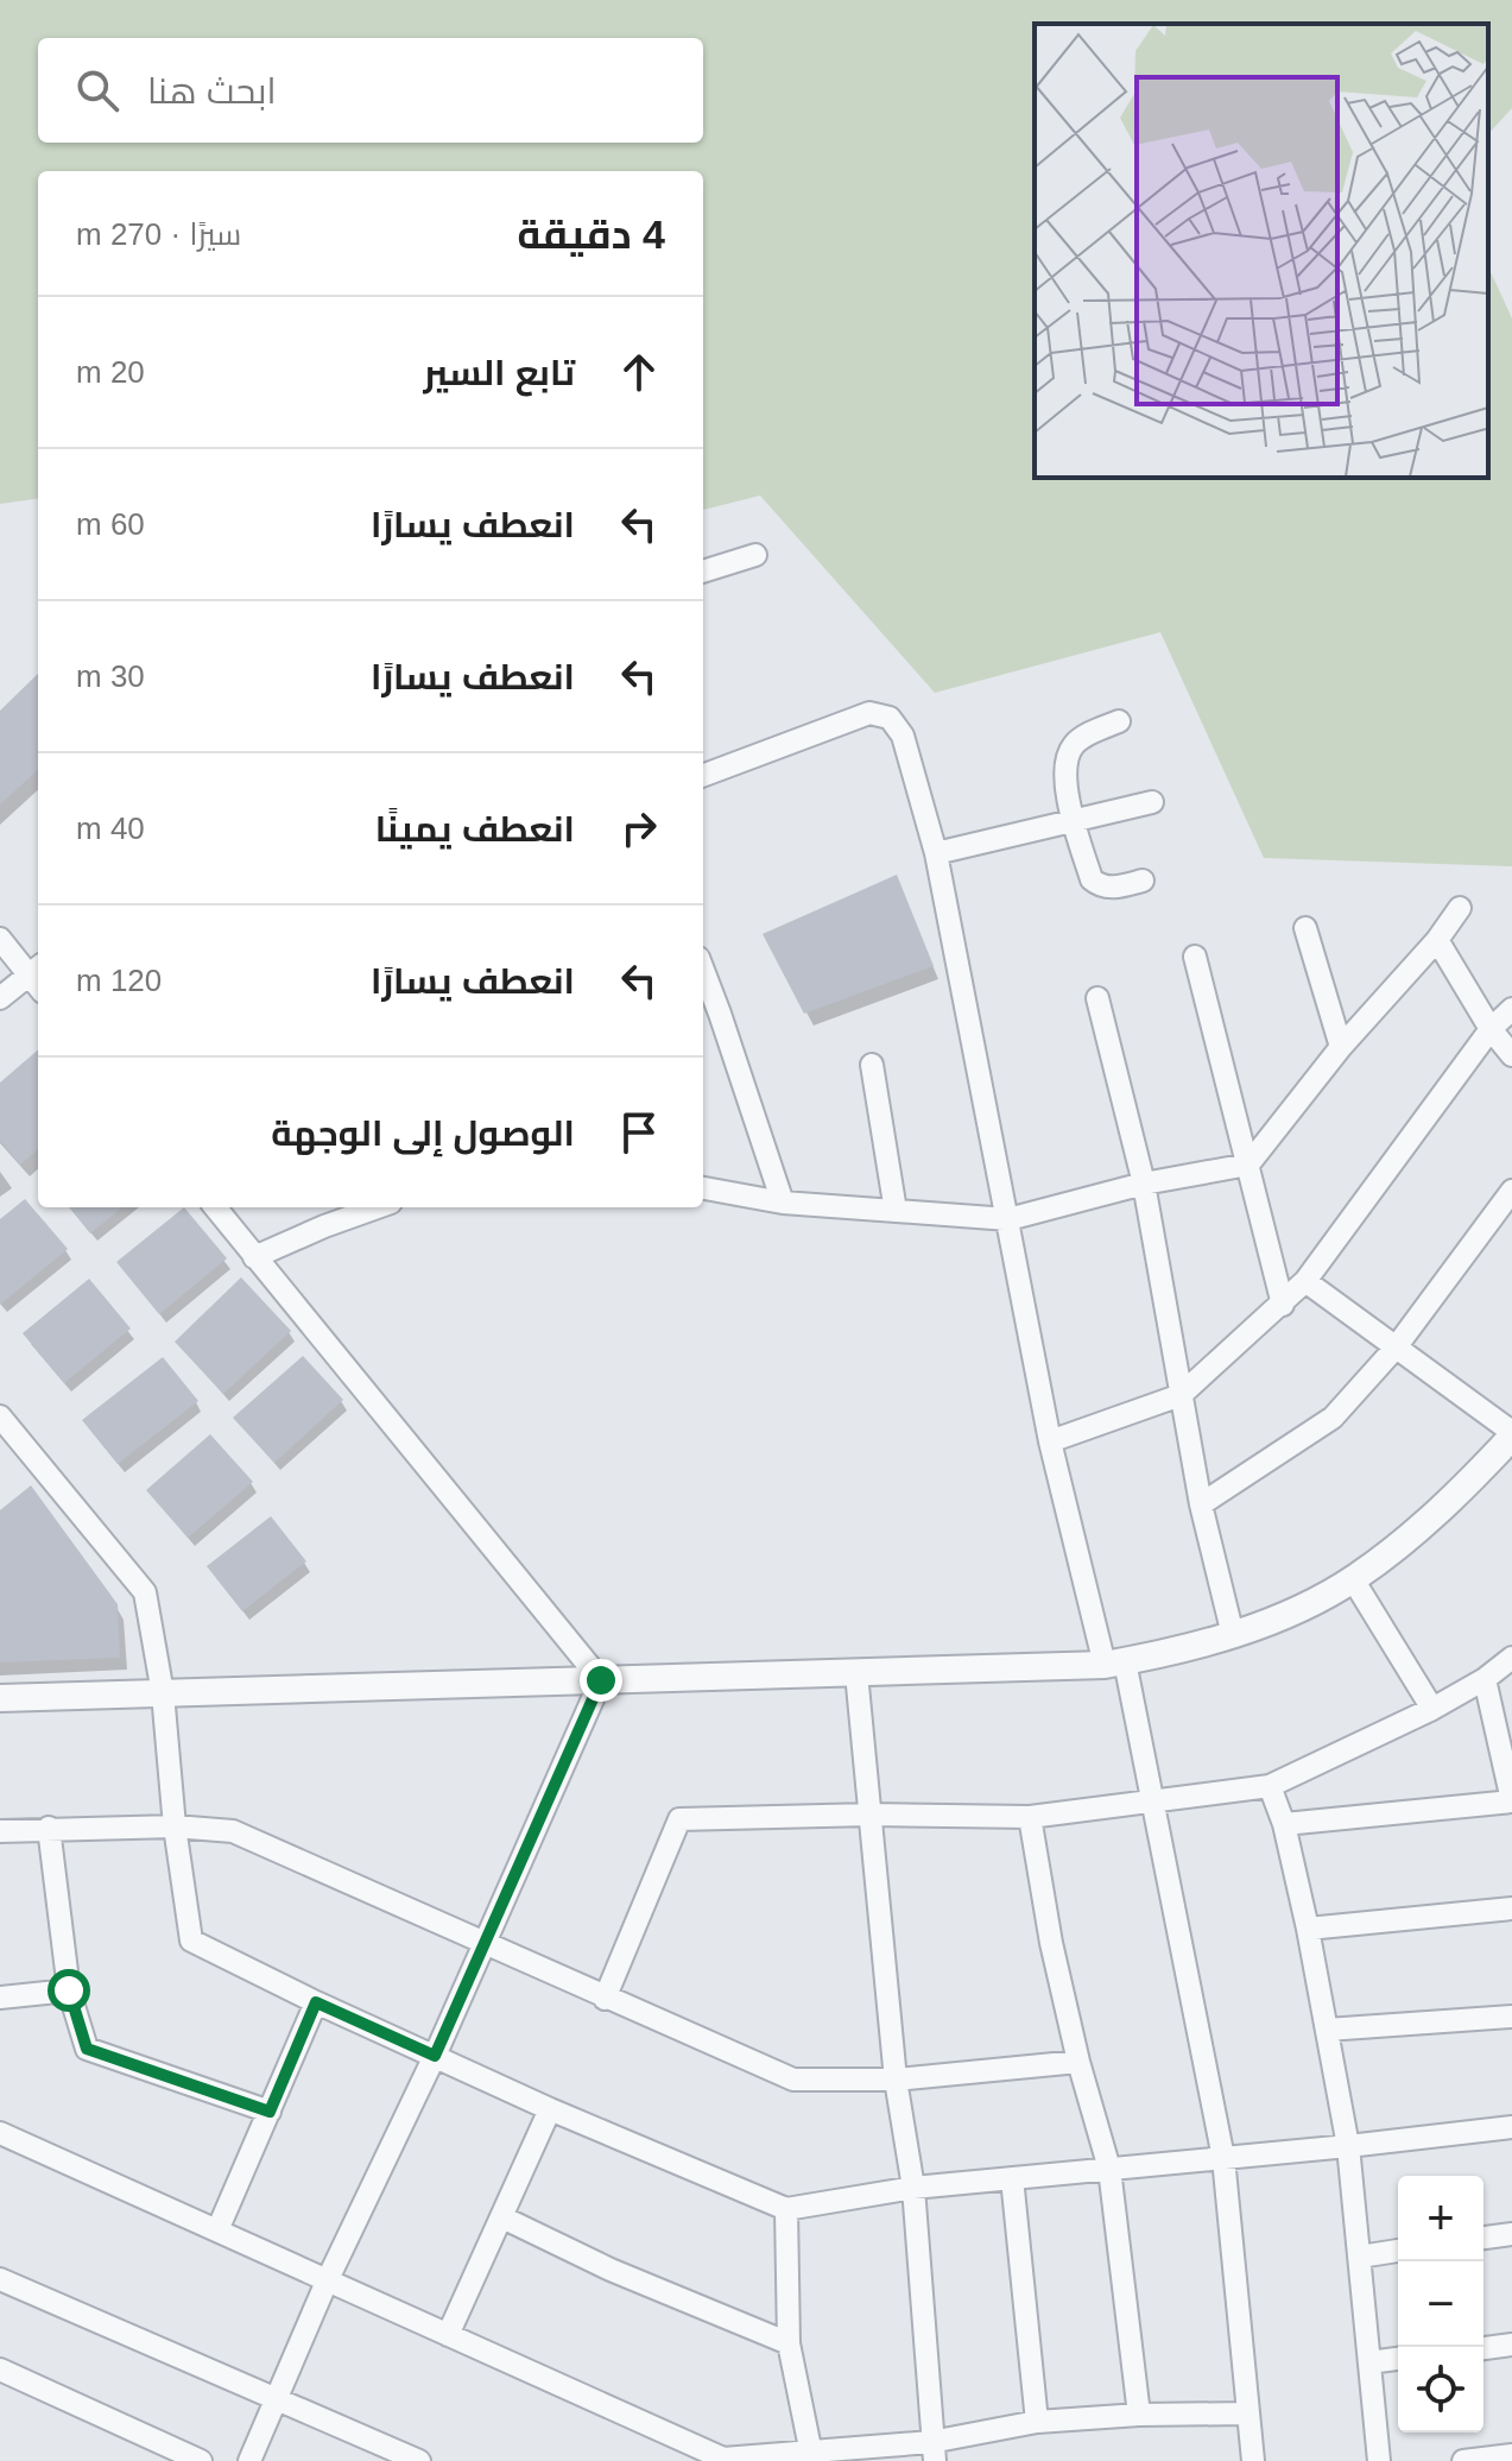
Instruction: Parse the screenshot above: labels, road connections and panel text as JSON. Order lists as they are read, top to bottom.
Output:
{
  "page": {
    "search": "ابحث هنا",
    "heading": ["4 دقيقة", "سيرًا · 270 m"],
    "list": [
      ["تابع السير", "20 m"],
      ["انعطف يسارًا", "60 m"],
      ["انعطف يسارًا", "30 m"],
      ["انعطف يمينًا", "40 m"],
      ["انعطف يسارًا", "120 m"],
      "الوصول إلى الوجهة"
    ],
    "map_buttons": ["+", "−"]
  }
}
